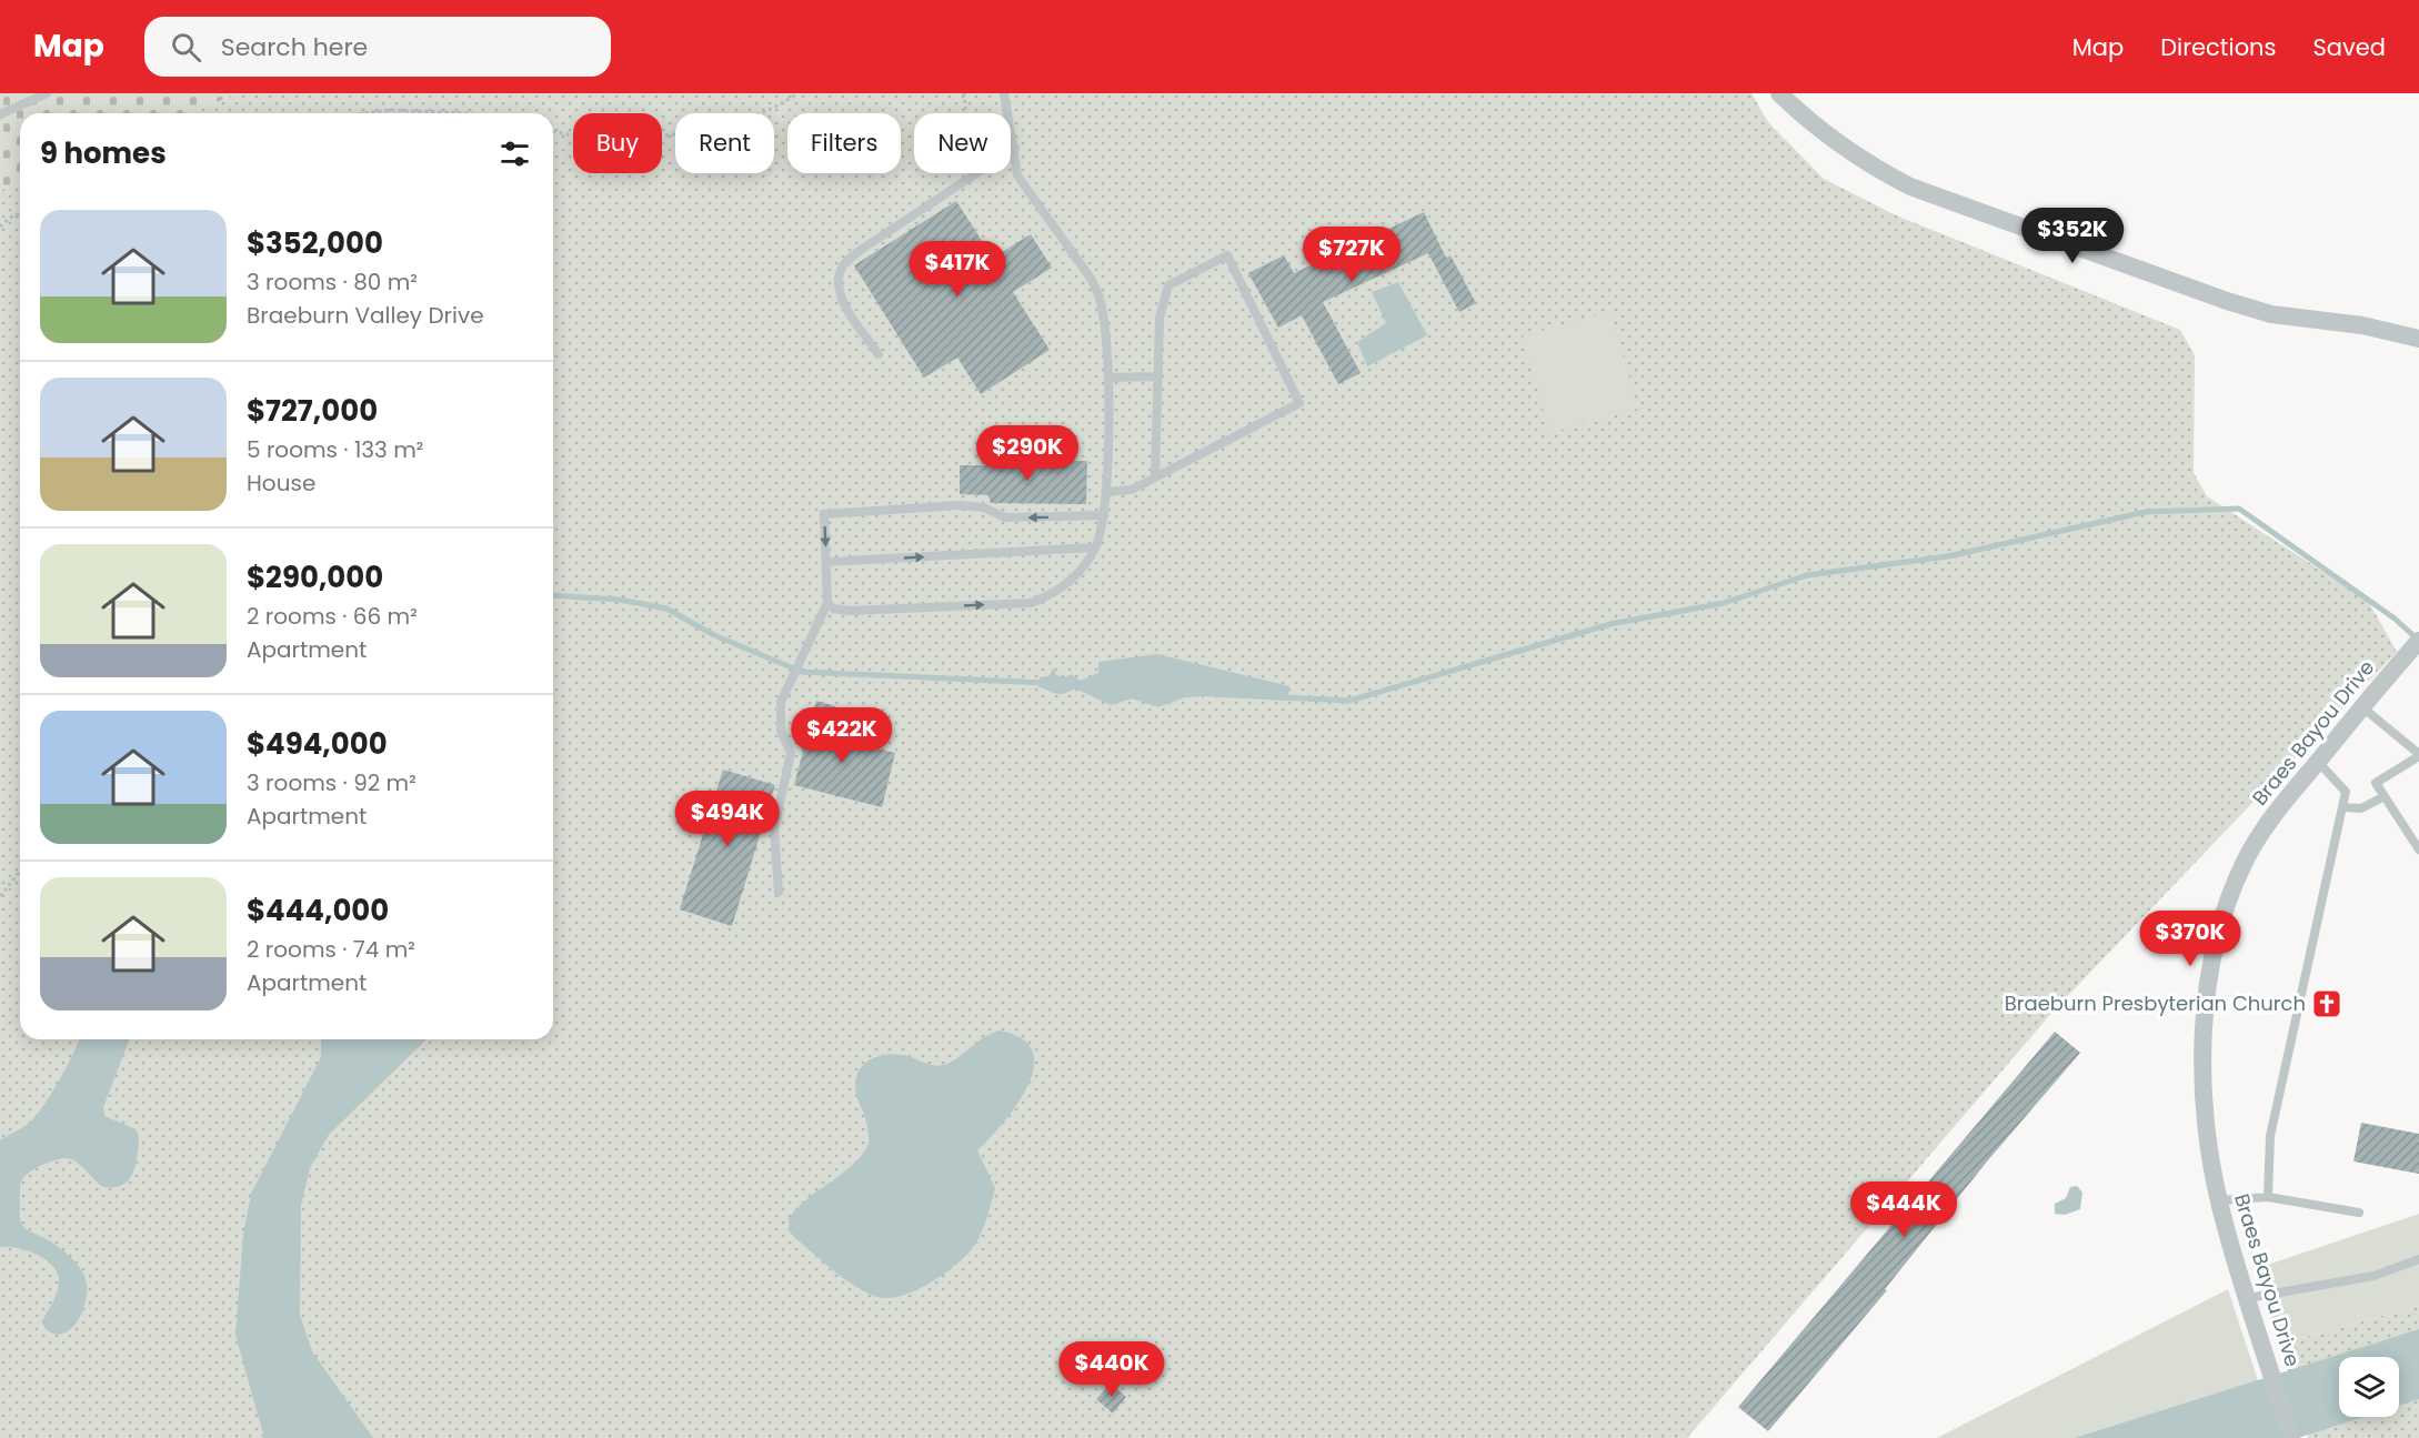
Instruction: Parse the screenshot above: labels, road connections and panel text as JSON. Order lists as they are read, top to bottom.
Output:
{
  "streets": {
    "street": ["Braes Bayou Drive"]
  },
  "places": {
    "church": ["Braeburn Presbyterian Church"]
  },
  "page": {
    "header": "Map",
    "search": "Search here",
    "nav": ["Map", "Directions", "Saved"],
    "chip": [
      "Buy",
      "Rent",
      "Filters",
      "New"
    ],
    "heading": "9 homes",
    "list": [
      {
        "name": "$352,000",
        "note": "3 rooms · 80 m² · Braeburn Valley Drive"
      },
      {
        "name": "$727,000",
        "note": "5 rooms · 133 m² · House"
      },
      {
        "name": "$290,000",
        "note": "2 rooms · 66 m² · Apartment"
      },
      {
        "name": "$494,000",
        "note": "3 rooms · 92 m² · Apartment"
      },
      {
        "name": "$444,000",
        "note": "2 rooms · 74 m² · Apartment"
      }
    ],
    "price": [
      "$352K",
      "$727K",
      "$417K",
      "$290K",
      "$422K",
      "$494K",
      "$370K",
      "$444K",
      "$440K"
    ]
  }
}
